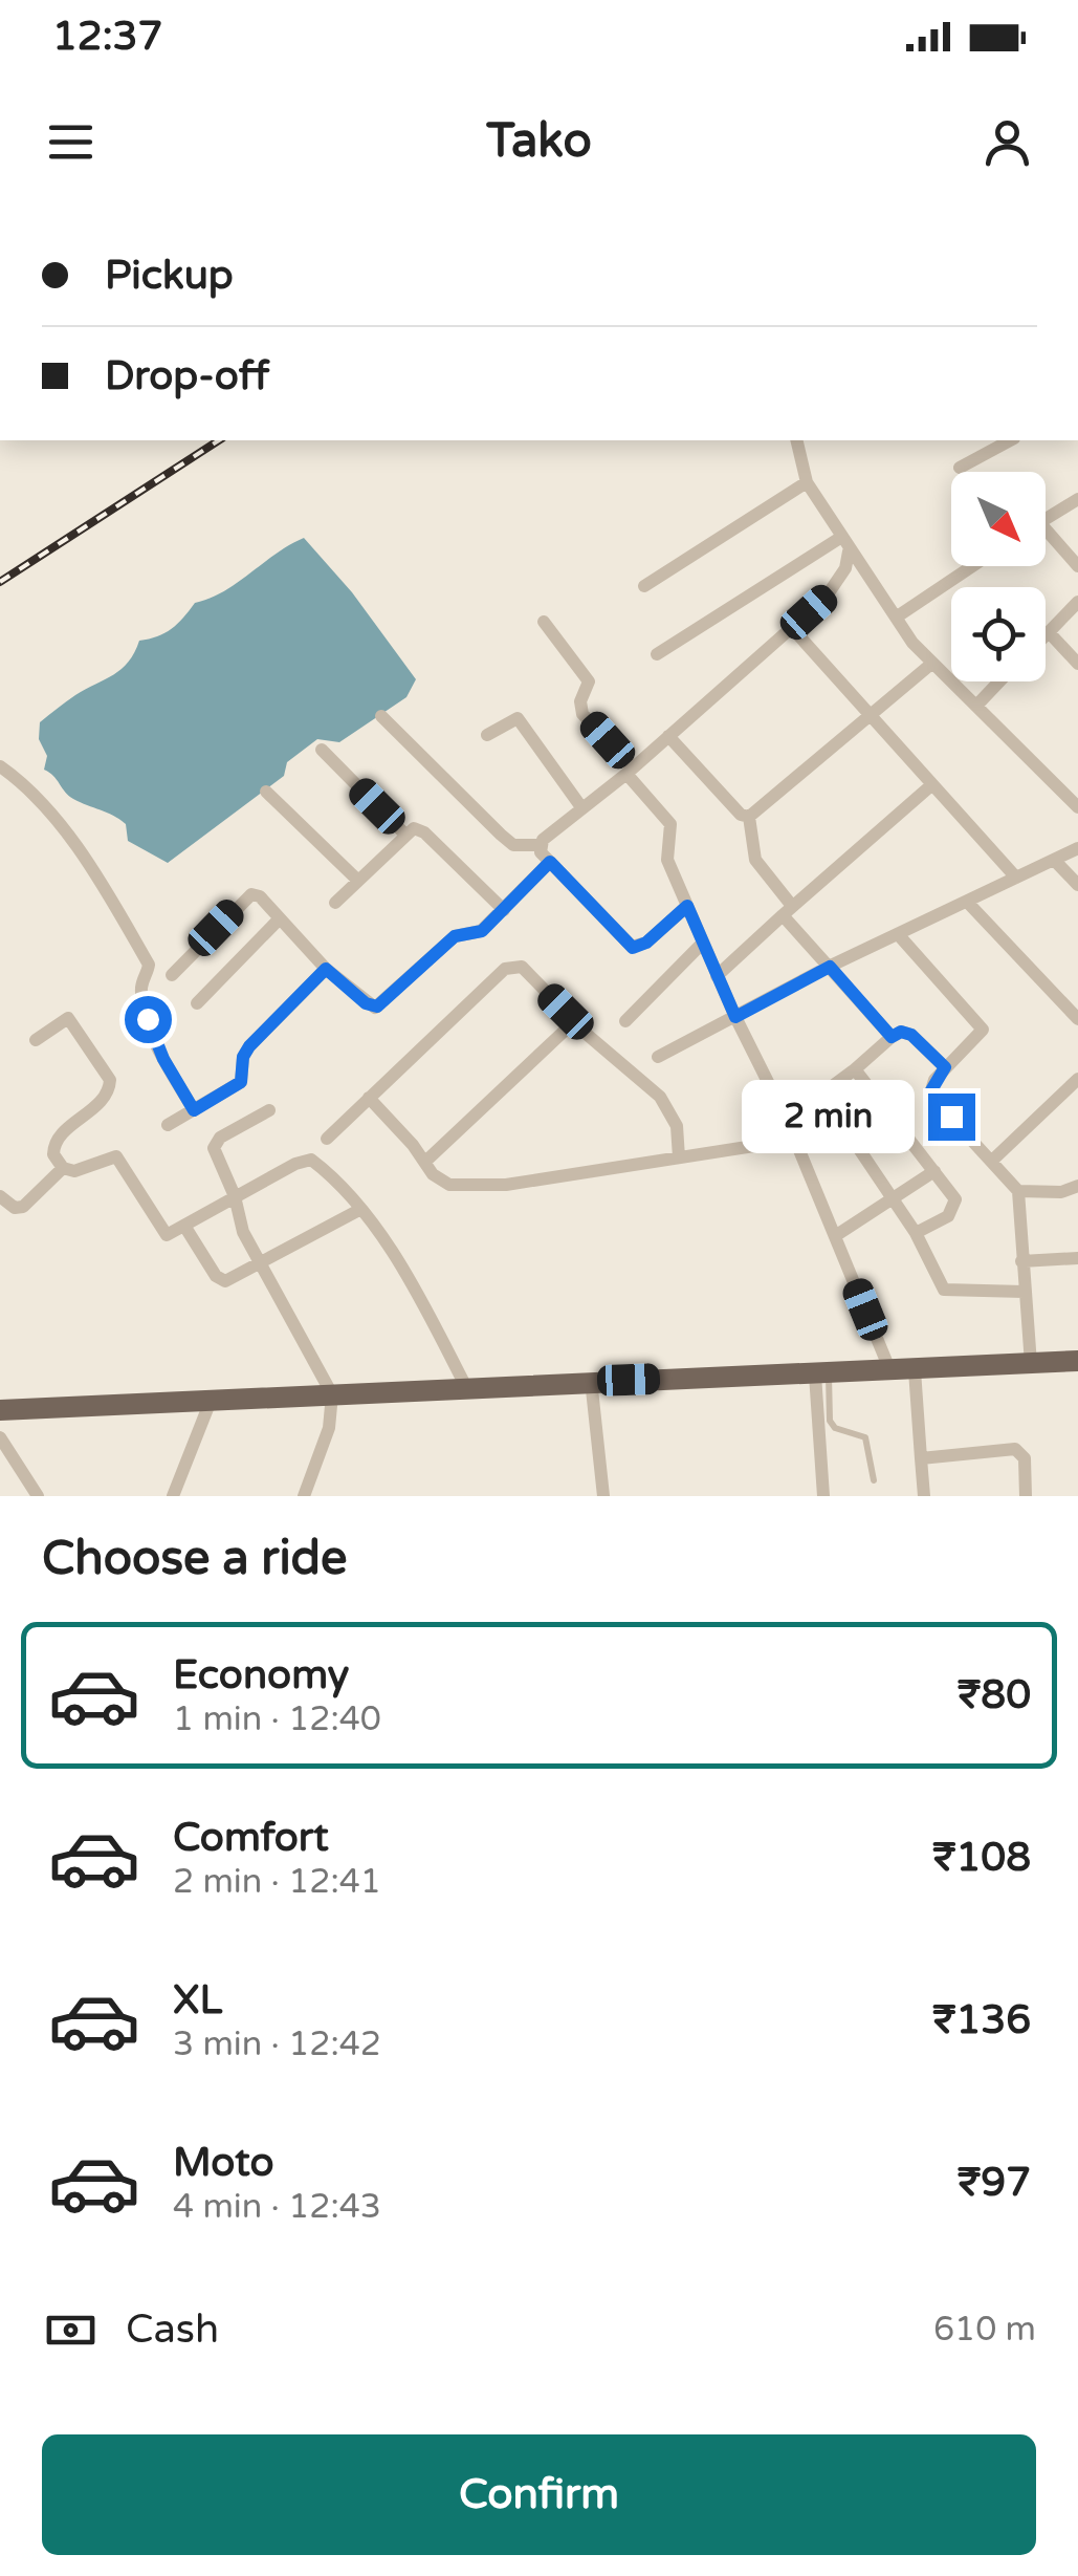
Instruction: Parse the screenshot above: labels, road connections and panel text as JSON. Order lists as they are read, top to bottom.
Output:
{
  "north": "bottom right",
  "page": {
    "status": "12:37",
    "header": "Tako",
    "banner": ["Pickup", "Drop-off"],
    "bubble": "2 min",
    "heading": "Choose a ride",
    "list": [
      {
        "name": "Economy",
        "note": "1 min · 12:40",
        "value": "₹80"
      },
      {
        "name": "Comfort",
        "note": "2 min · 12:41",
        "value": "₹108"
      },
      {
        "name": "XL",
        "note": "3 min · 12:42",
        "value": "₹136"
      },
      {
        "name": "Moto",
        "note": "4 min · 12:43",
        "value": "₹97"
      }
    ],
    "pay": ["Cash", "610 m"],
    "buttons": "Confirm"
  }
}
